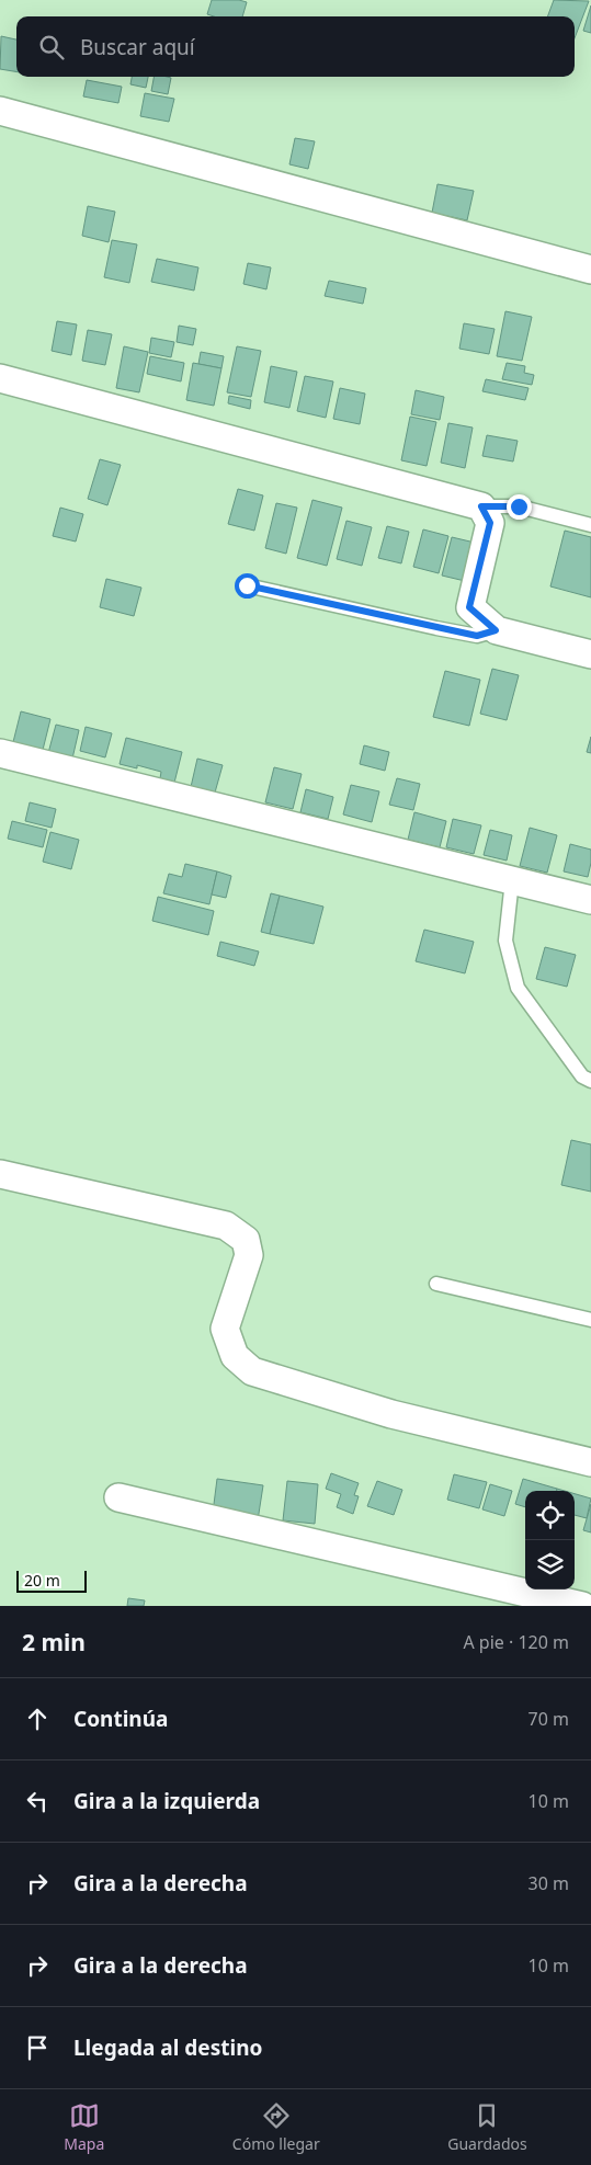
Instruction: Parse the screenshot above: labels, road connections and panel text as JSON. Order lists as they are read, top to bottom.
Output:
{
  "scale_bar": "20 m",
  "page": {
    "search": "Buscar aquí",
    "scale": "20 m",
    "heading": ["2 min", "A pie · 120 m"],
    "list": [
      ["Continúa", "70 m"],
      ["Gira a la izquierda", "10 m"],
      ["Gira a la derecha", "30 m"],
      ["Gira a la derecha", "10 m"],
      "Llegada al destino"
    ],
    "nav": ["Mapa", "Cómo llegar", "Guardados"]
  }
}
